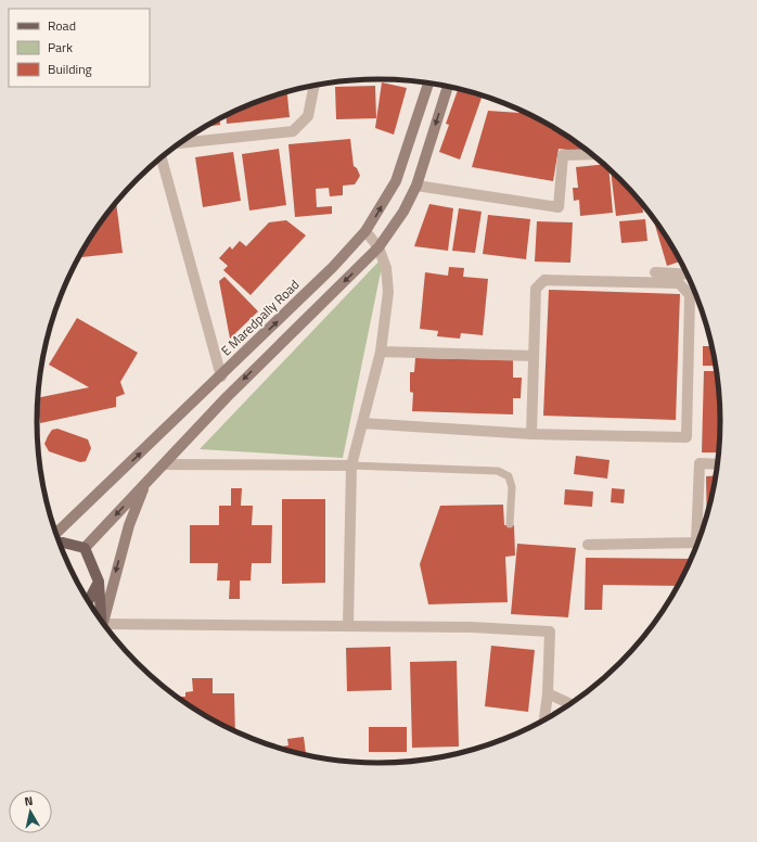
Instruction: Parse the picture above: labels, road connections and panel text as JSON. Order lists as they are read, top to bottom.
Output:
{
  "streets": {
    "main road": ["E Maredpally Road"]
  },
  "legend": ["Road", "Park", "Building"],
  "north": "top"
}
